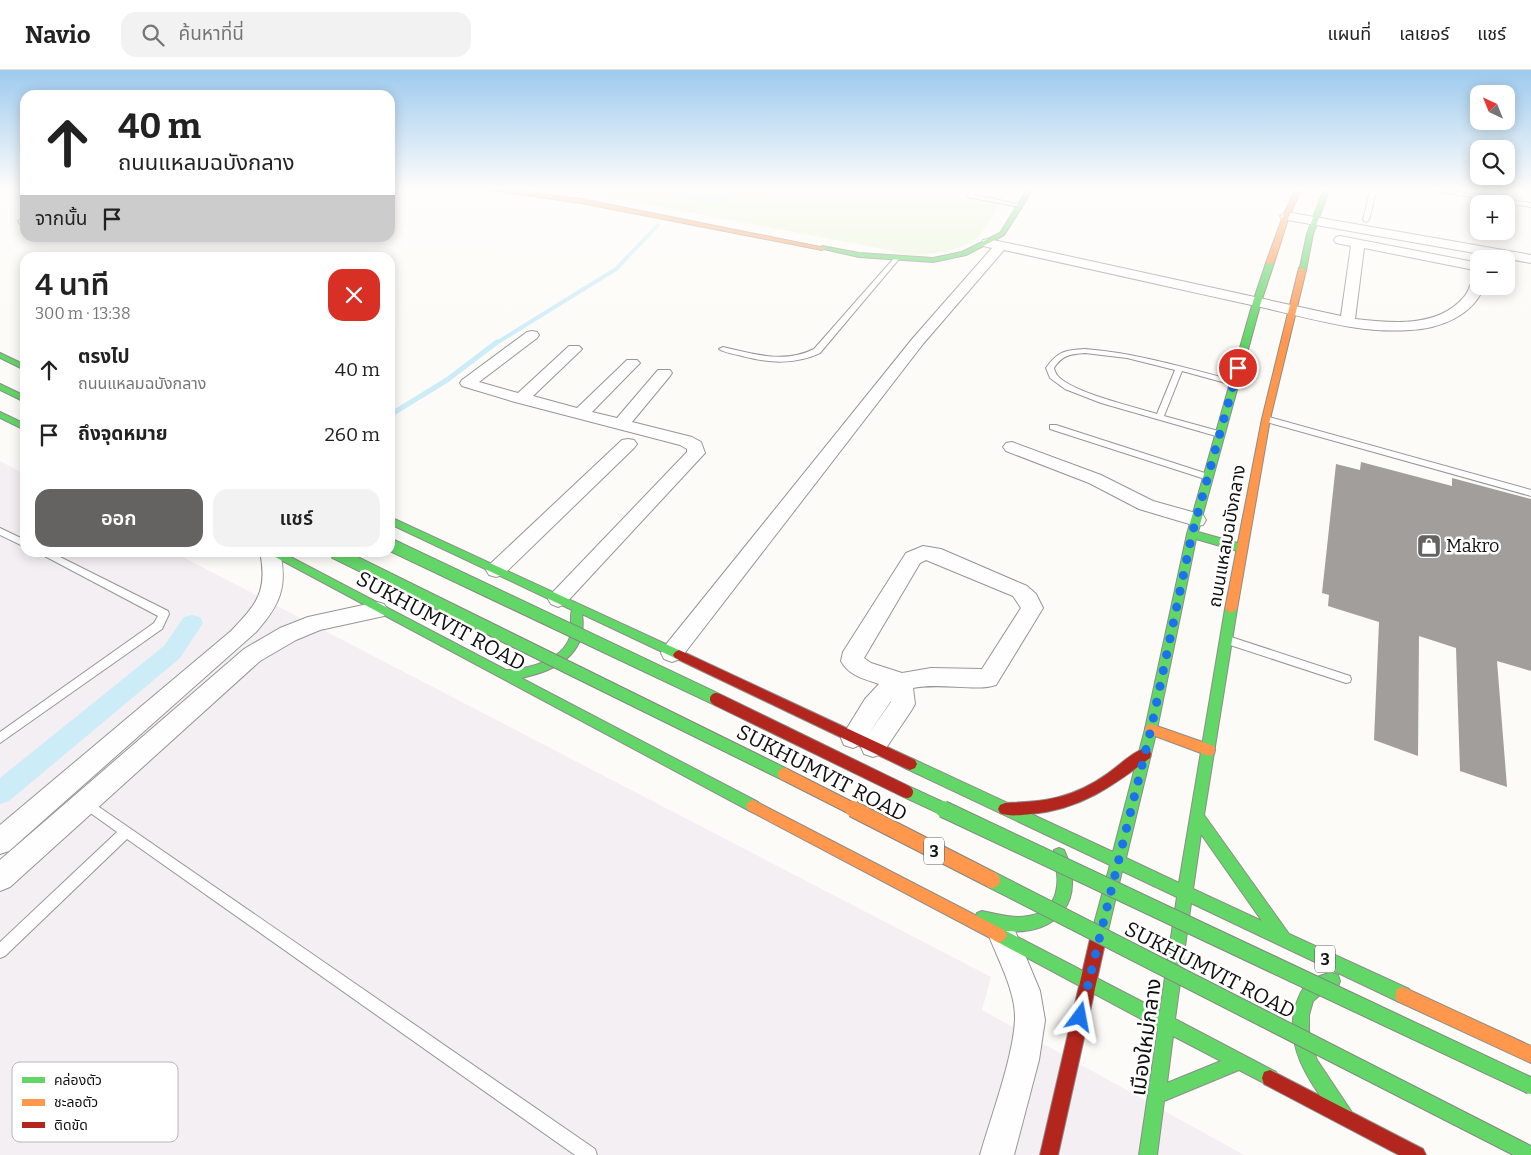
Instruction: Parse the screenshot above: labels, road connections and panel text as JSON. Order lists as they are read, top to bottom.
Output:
{
  "streets": {
    "main road": [
      "ถนนแหลมฉบังกลาง",
      "SUKHUMVIT ROAD",
      "3",
      "เมืองใหม่กลาง"
    ]
  },
  "crossings": [
    ["ถนนแหลมฉบังกลาง", "3"],
    ["ถนนแหลมฉบังกลาง", "เมืองใหม่กลาง"],
    ["SUKHUMVIT ROAD", "เมืองใหม่กลาง"],
    ["3", "เมืองใหม่กลาง"]
  ],
  "places": {
    "shop": ["Makro"]
  },
  "legend": ["คล่องตัว", "ชะลอตัว", "ติดขัด"],
  "north": "top left",
  "page": {
    "header": "Navio",
    "search": "ค้นหาที่นี่",
    "nav": ["แผนที่", "เลเยอร์", "แชร์"],
    "map_buttons": ["+", "−"],
    "turn": ["40 m", "ถนนแหลมฉบังกลาง"],
    "then": "จากนั้น",
    "heading": ["4 นาที", "300 m · 13:38"],
    "list": [
      {
        "name": "ตรงไป",
        "note": "ถนนแหลมฉบังกลาง",
        "value": "40 m"
      },
      {
        "name": "ถึงจุดหมาย",
        "value": "260 m"
      }
    ],
    "buttons": ["ออก", "แชร์"]
  }
}
